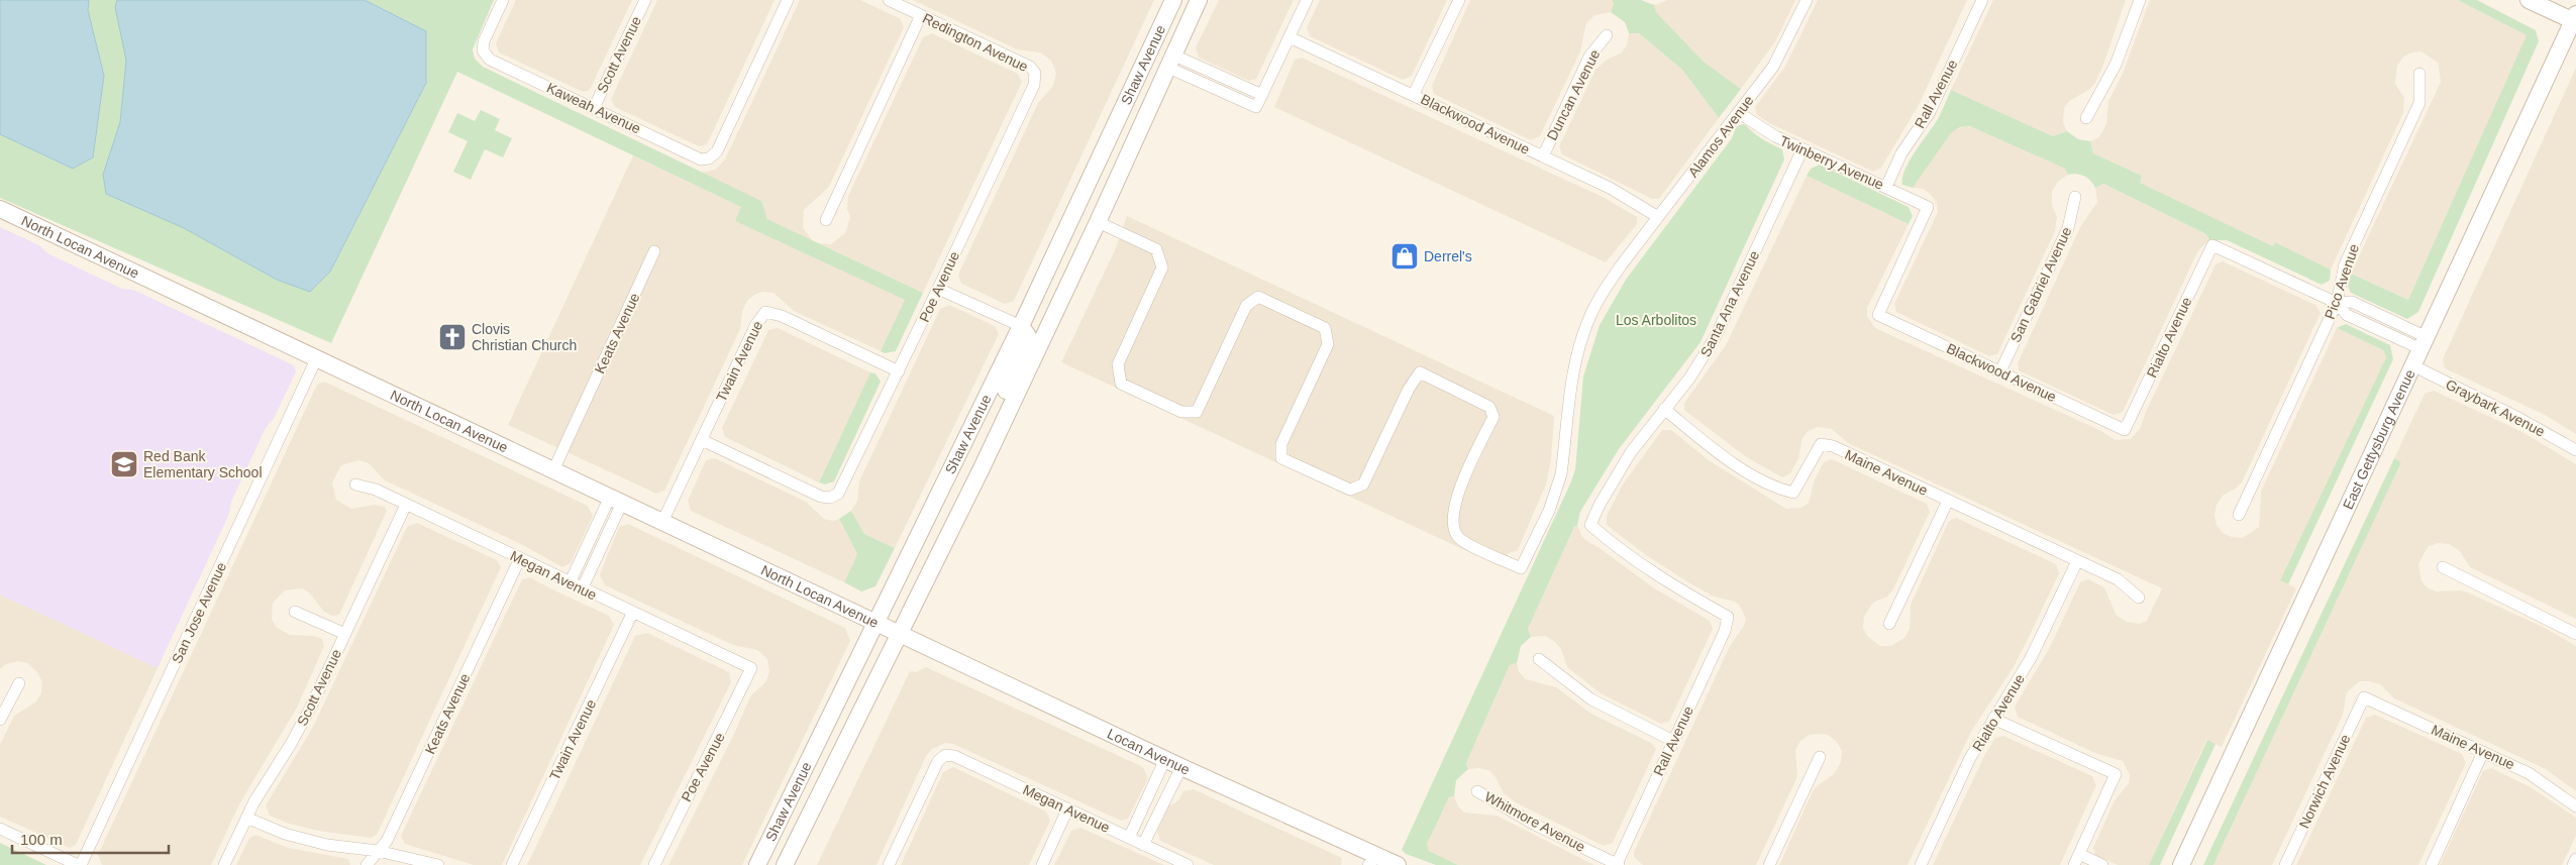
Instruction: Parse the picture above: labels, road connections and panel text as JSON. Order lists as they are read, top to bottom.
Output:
{
  "streets": {
    "street": [
      "Redington Avenue",
      "Scott Avenue",
      "Shaw Avenue",
      "Rall Avenue",
      "Duncan Avenue",
      "Kaweah Avenue",
      "Blackwood Avenue",
      "Alamos Avenue",
      "Twinberry Avenue",
      "North Locan Avenue",
      "Pico Avenue",
      "San Gabriel Avenue",
      "Poe Avenue",
      "Santa Ana Avenue",
      "Keats Avenue",
      "Rialto Avenue",
      "Twain Avenue",
      "Graybark Avenue",
      "East Gettysburg Avenue",
      "Maine Avenue",
      "Megan Avenue",
      "San Jose Avenue",
      "Locan Avenue",
      "Norwich Avenue",
      "Whitmore Avenue"
    ]
  },
  "crossings": [
    ["Redington Avenue", "Poe Avenue"],
    ["Scott Avenue", "Kaweah Avenue"],
    ["Scott Avenue", "Megan Avenue"],
    ["Shaw Avenue", "Alamos Avenue"],
    ["Shaw Avenue", "North Locan Avenue"],
    ["Shaw Avenue", "Locan Avenue"],
    ["Rall Avenue", "Twinberry Avenue"],
    ["Rall Avenue", "Santa Ana Avenue"],
    ["Rall Avenue", "Whitmore Avenue"],
    ["Duncan Avenue", "Blackwood Avenue"],
    ["Blackwood Avenue", "Alamos Avenue"],
    ["Blackwood Avenue", "Twinberry Avenue"],
    ["Blackwood Avenue", "San Gabriel Avenue"],
    ["Blackwood Avenue", "Rialto Avenue"],
    ["Alamos Avenue", "Twinberry Avenue"],
    ["Twinberry Avenue", "Santa Ana Avenue"],
    ["North Locan Avenue", "Keats Avenue"],
    ["North Locan Avenue", "Twain Avenue"],
    ["North Locan Avenue", "San Jose Avenue"],
    ["North Locan Avenue", "Locan Avenue"],
    ["Pico Avenue", "Rialto Avenue"],
    ["Poe Avenue", "Twain Avenue"],
    ["Poe Avenue", "Megan Avenue"],
    ["Santa Ana Avenue", "Maine Avenue"],
    ["Keats Avenue", "Megan Avenue"],
    ["Rialto Avenue", "Maine Avenue"],
    ["Twain Avenue", "Megan Avenue"],
    ["Graybark Avenue", "East Gettysburg Avenue"],
    ["Maine Avenue", "Norwich Avenue"]
  ],
  "parks": ["Los Arbolitos"],
  "places": {
    "shop": ["Derrel's"],
    "church": ["Clovis Christian Church"],
    "school or university": ["Red Bank Elementary School"]
  },
  "scale_bar": "100 m"
}
